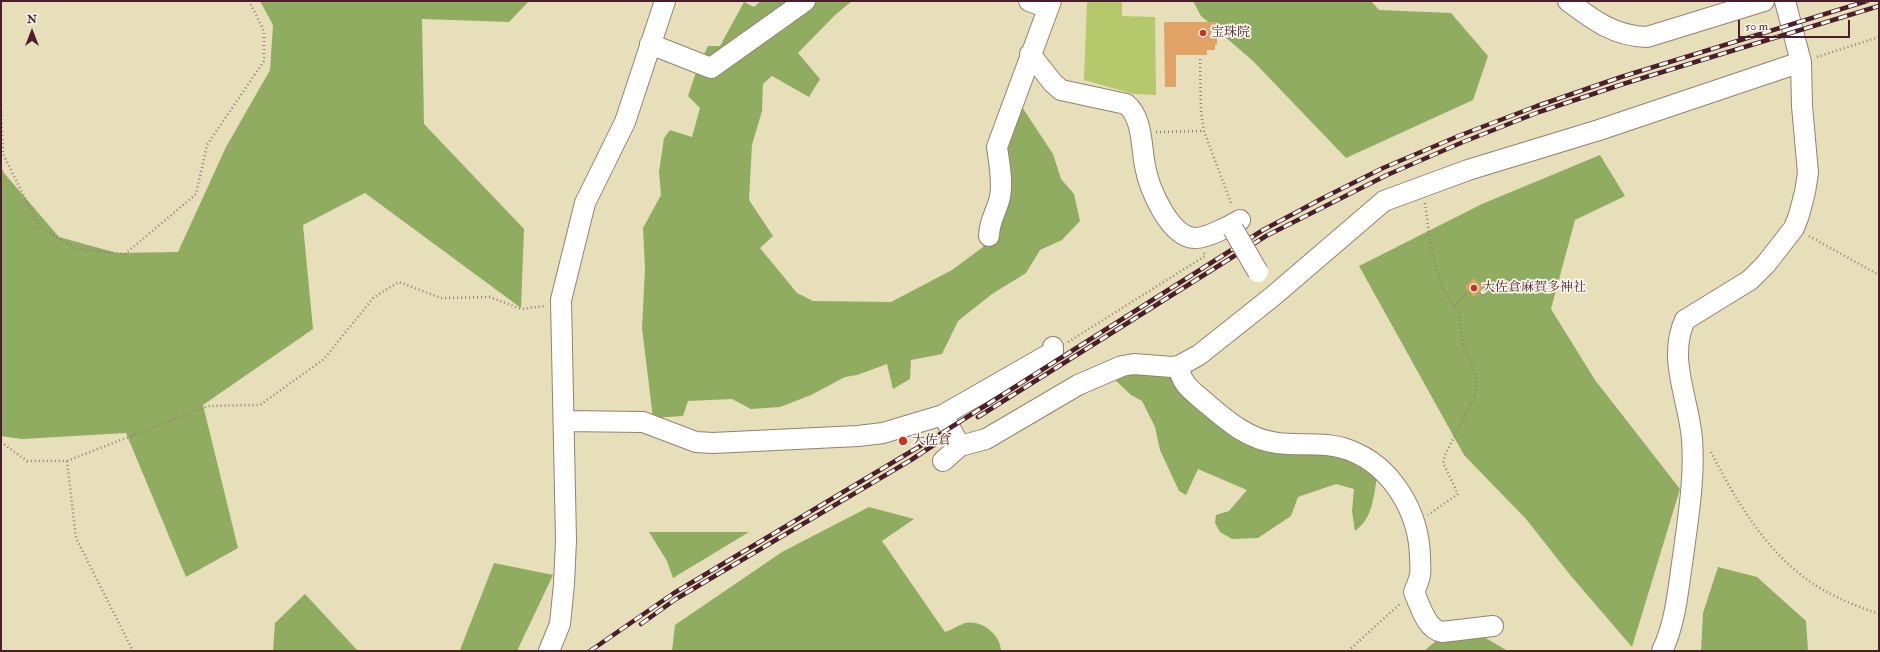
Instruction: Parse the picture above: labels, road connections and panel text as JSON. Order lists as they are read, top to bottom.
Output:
{
  "places": ["宝珠院", "大佐倉麻賀多神社", "大佐倉"],
  "scale_bar": "50 m",
  "north": "top"
}
